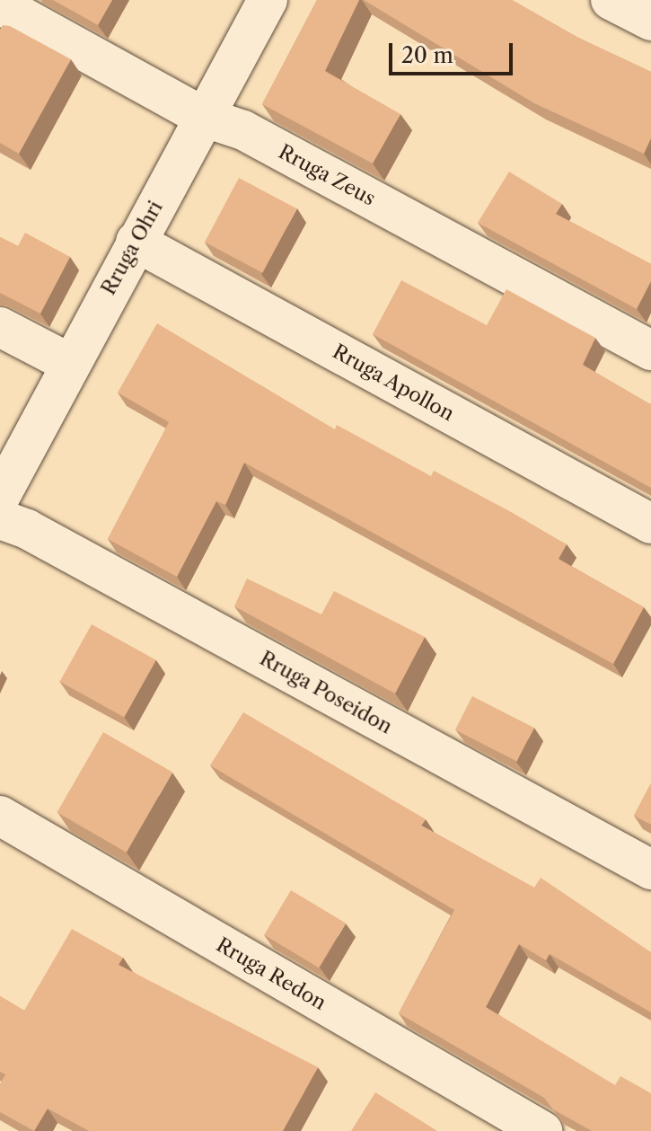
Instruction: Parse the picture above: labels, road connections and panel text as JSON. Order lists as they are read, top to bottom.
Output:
{
  "streets": {
    "street": [
      "Rruga Zeus",
      "Rruga Ohri",
      "Rruga Apollon",
      "Rruga Poseidon",
      "Rruga Redon"
    ]
  },
  "crossings": [
    ["Rruga Zeus", "Rruga Ohri"],
    ["Rruga Ohri", "Rruga Apollon"]
  ],
  "scale_bar": "20 m"
}
